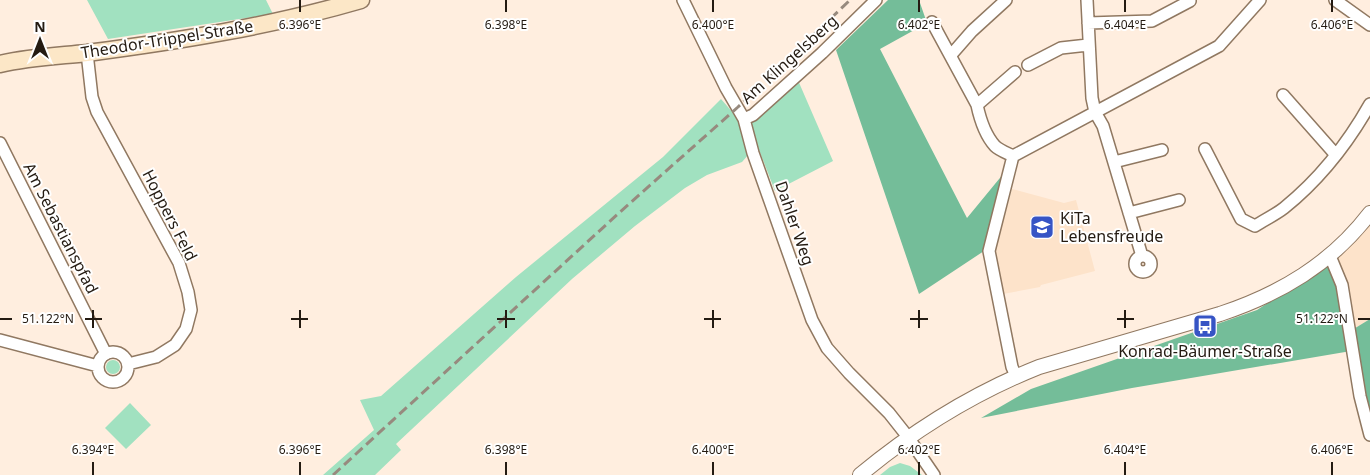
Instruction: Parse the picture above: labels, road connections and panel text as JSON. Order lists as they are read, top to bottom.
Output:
{
  "streets": {
    "main road": ["Theodor-Trippel-Straße"],
    "street": [
      "Am Klingelsberg",
      "Hoppers Feld",
      "Dahler Weg",
      "Am Sebastianspfad"
    ]
  },
  "crossings": [
    ["Theodor-Trippel-Straße", "Hoppers Feld"],
    ["Am Klingelsberg", "Dahler Weg"],
    ["Hoppers Feld", "Am Sebastianspfad"]
  ],
  "places": {
    "school or university": ["KiTa Lebensfreude"],
    "bus stop": ["Konrad-Bäumer-Straße"]
  },
  "north": "top",
  "coordinates": [
    "6.396°E",
    "6.398°E",
    "6.400°E",
    "6.402°E",
    "6.404°E",
    "6.406°E",
    "51.122°N",
    "6.394°E"
  ]
}
